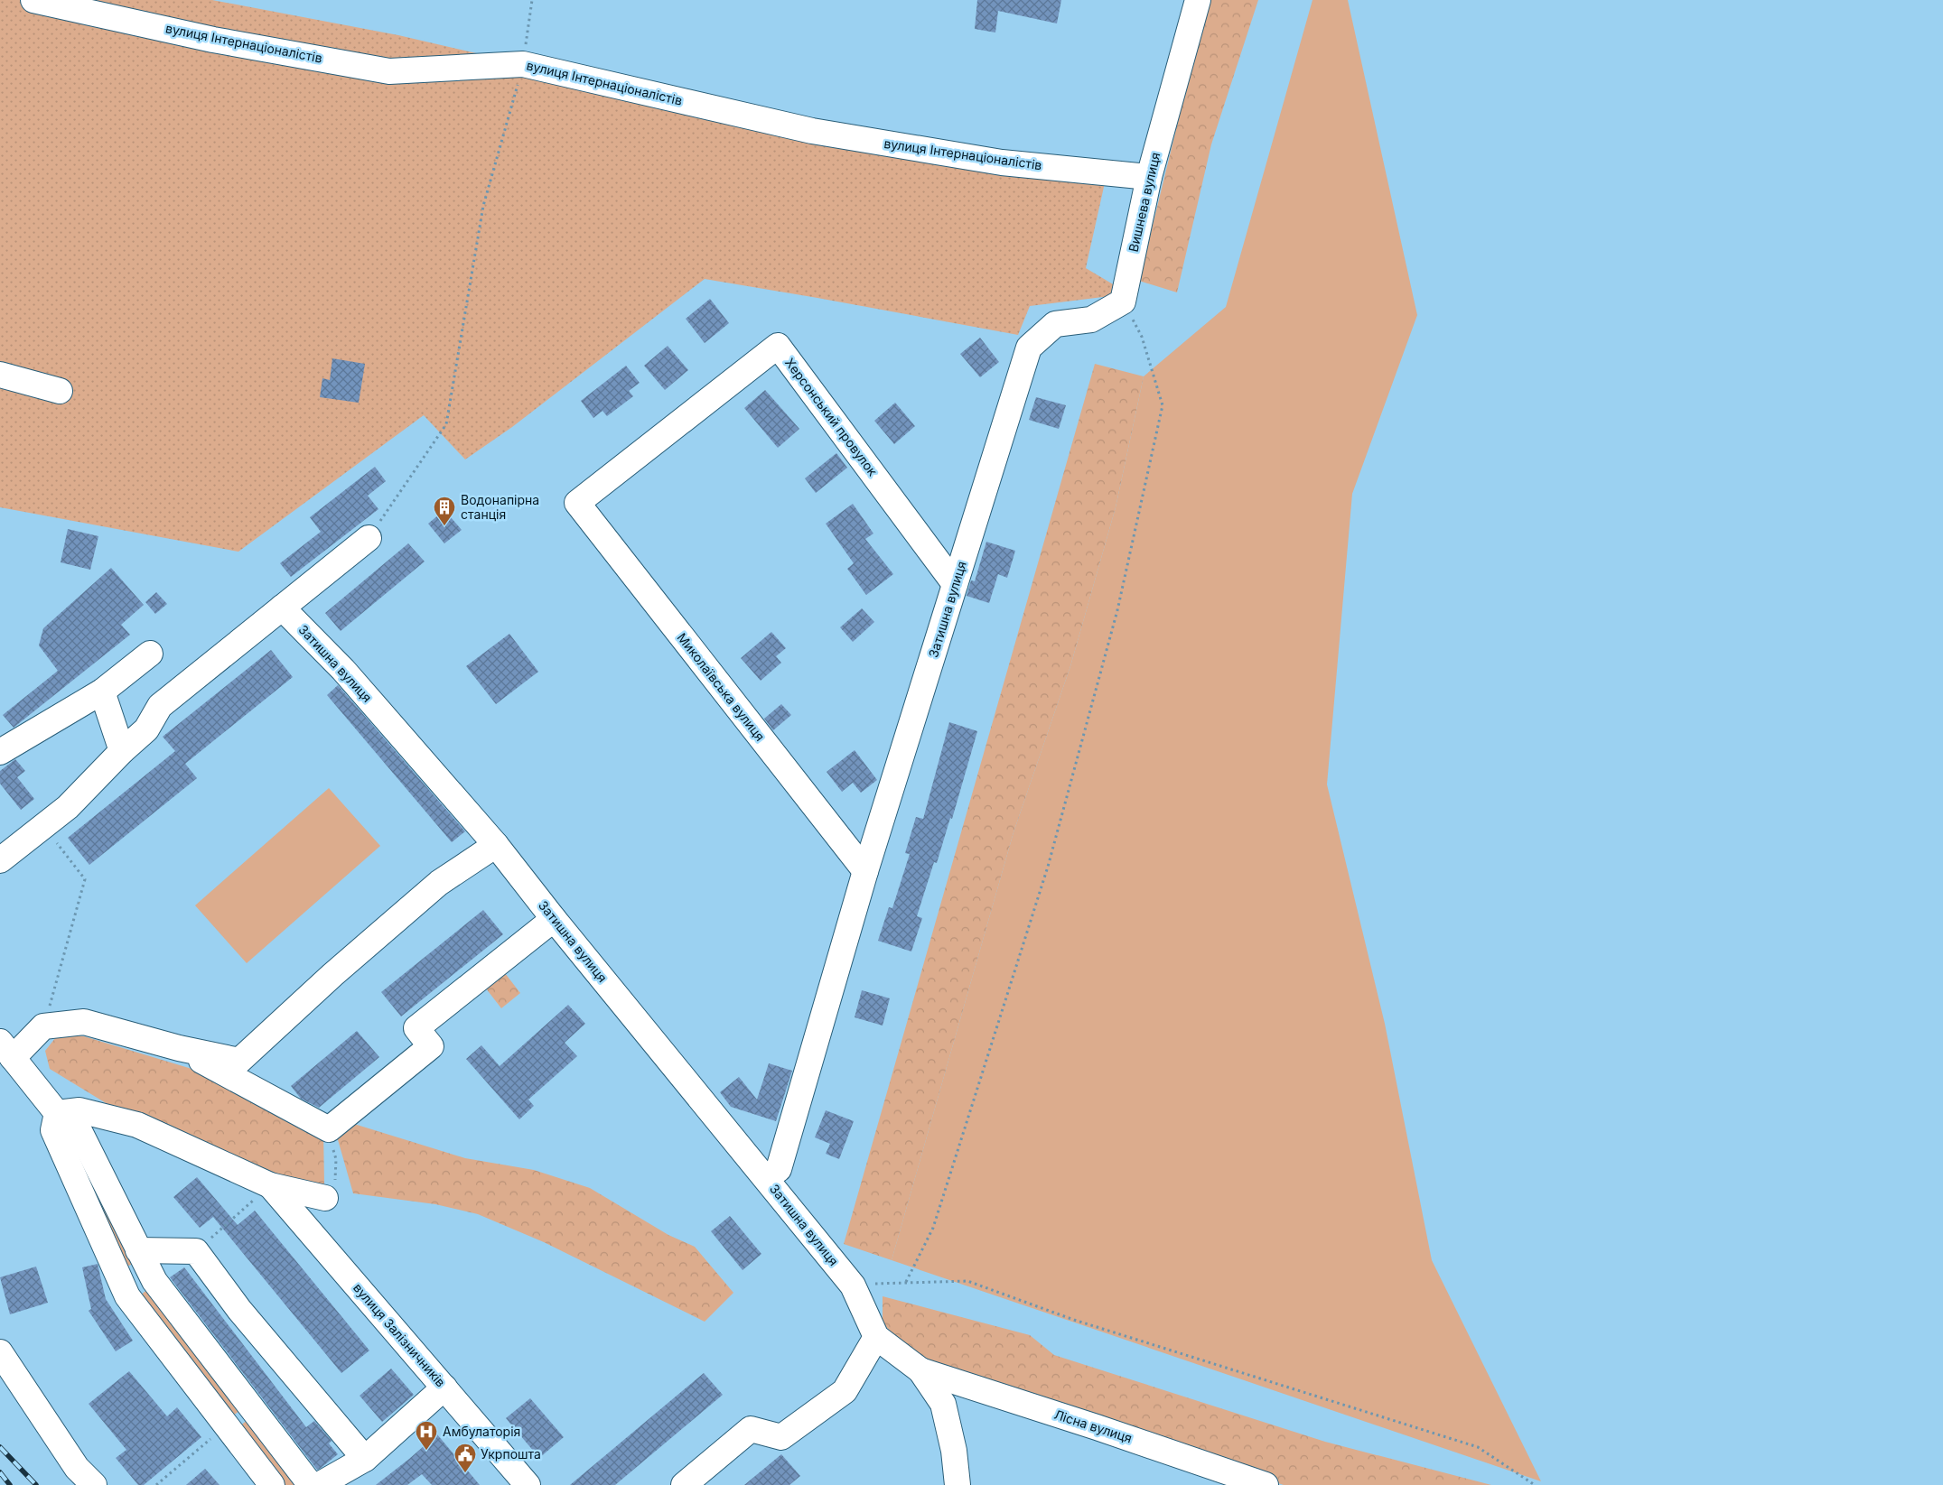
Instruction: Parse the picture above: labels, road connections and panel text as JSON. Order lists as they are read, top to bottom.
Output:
{
  "streets": {
    "street": [
      "вулиця Інтернаціоналістів",
      "Вишнева вулиця",
      "Херсонський провулок",
      "Затишна вулиця",
      "Миколаївська вулиця",
      "вулиця Залізничників",
      "Лісна вулиця"
    ]
  },
  "crossings": [
    ["вулиця Інтернаціоналістів", "Вишнева вулиця"],
    ["Вишнева вулиця", "Затишна вулиця"],
    ["Херсонський провулок", "Затишна вулиця"],
    ["Херсонський провулок", "Миколаївська вулиця"],
    ["Затишна вулиця", "Миколаївська вулиця"]
  ],
  "places": {
    "building": ["Водонапірна станція"],
    "hospital": ["Амбулаторія"],
    "public building": ["Укрпошта"]
  }
}
